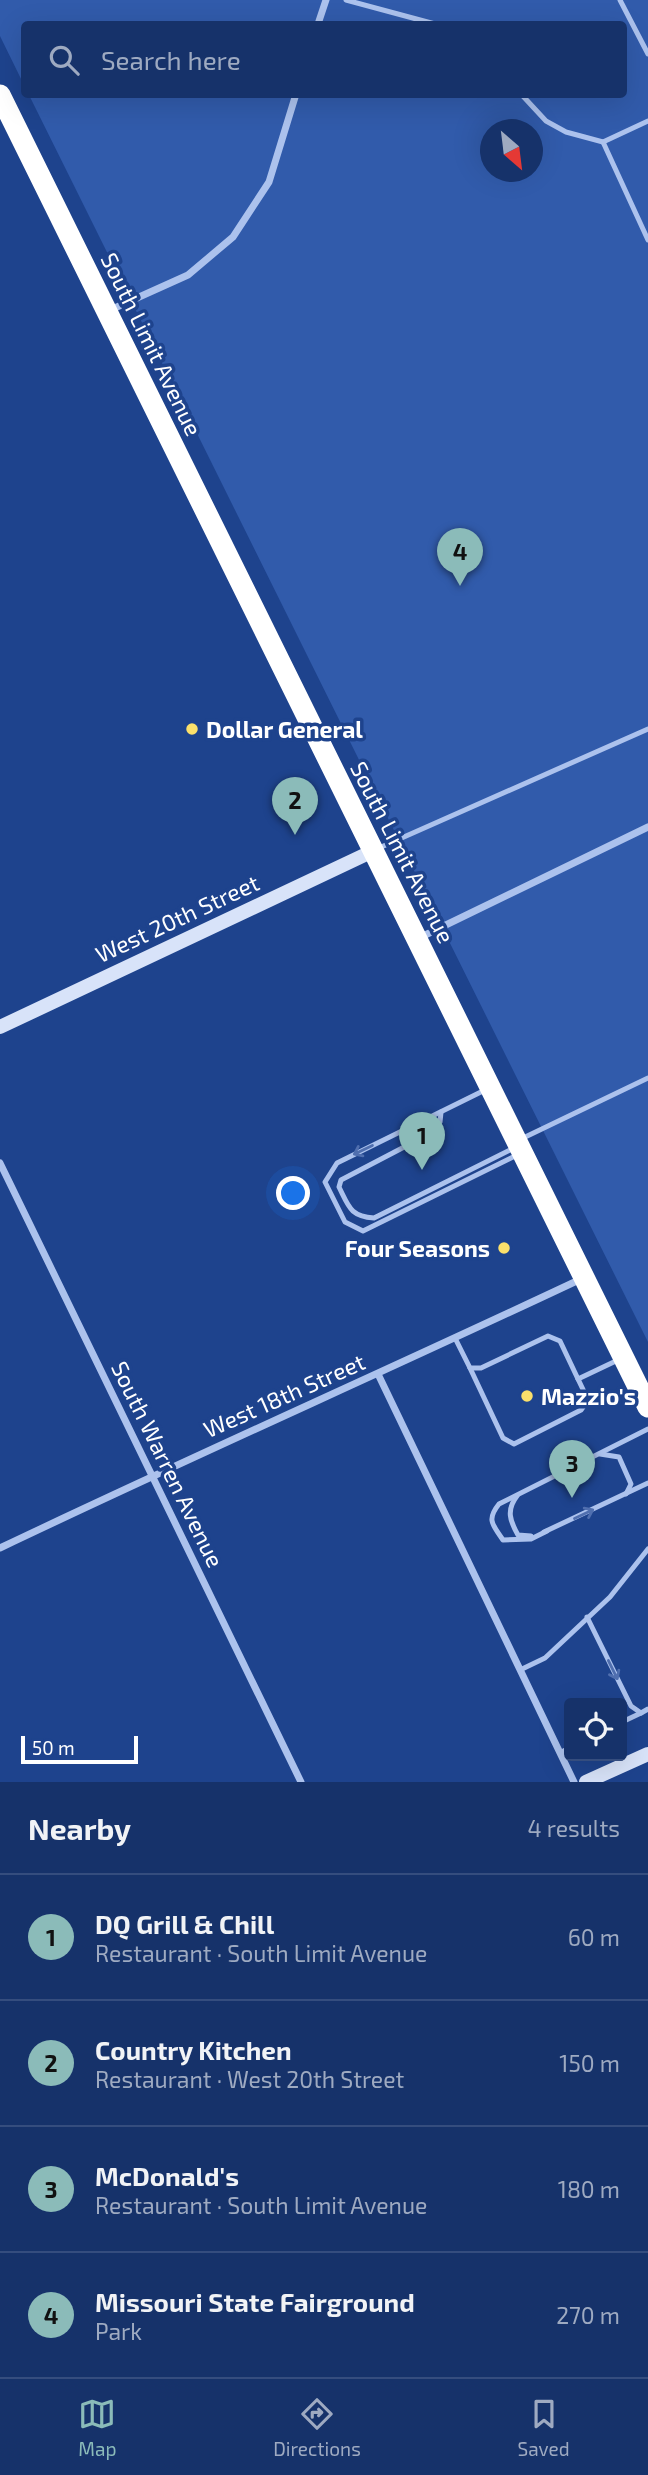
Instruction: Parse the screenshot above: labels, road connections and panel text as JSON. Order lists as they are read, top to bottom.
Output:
{
  "streets": {
    "highway": ["South Limit Avenue"],
    "street": ["West 20th Street", "West 18th Street", "South Warren Avenue"]
  },
  "crossings": [
    ["South Limit Avenue", "West 20th Street"],
    ["South Limit Avenue", "West 18th Street"],
    ["West 18th Street", "South Warren Avenue"]
  ],
  "places": ["Dollar General", "Four Seasons", "Mazzio's"],
  "scale_bar": "50 m",
  "north": "bottom right",
  "page": {
    "search": "Search here",
    "pins": [
      "4",
      "2",
      "1",
      "3"
    ],
    "scale": "50 m",
    "heading": ["Nearby", "4 results"],
    "list": [
      {
        "mark": "1",
        "name": "DQ Grill & Chill",
        "note": "Restaurant · South Limit Avenue",
        "value": "60 m"
      },
      {
        "mark": "2",
        "name": "Country Kitchen",
        "note": "Restaurant · West 20th Street",
        "value": "150 m"
      },
      {
        "mark": "3",
        "name": "McDonald's",
        "note": "Restaurant · South Limit Avenue",
        "value": "180 m"
      },
      {
        "mark": "4",
        "name": "Missouri State Fairground",
        "note": "Park",
        "value": "270 m"
      }
    ],
    "nav": ["Map", "Directions", "Saved"]
  }
}
